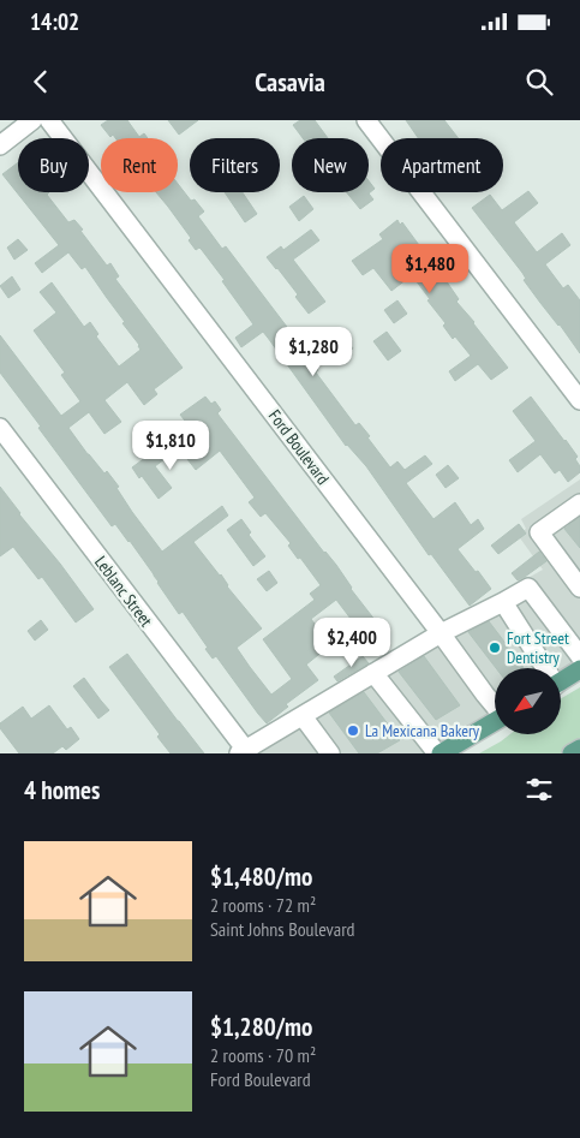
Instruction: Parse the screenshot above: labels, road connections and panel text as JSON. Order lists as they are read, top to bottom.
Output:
{
  "streets": {
    "street": ["Ford Boulevard", "Leblanc Street"]
  },
  "places": ["Fort Street Dentistry", "La Mexicana Bakery"],
  "north": "bottom left",
  "page": {
    "status": "14:02",
    "header": "Casavia",
    "chip": [
      "Buy",
      "Rent",
      "Filters",
      "New",
      "Apartment"
    ],
    "price": [
      "$1,480",
      "$1,280",
      "$1,810",
      "$2,400"
    ],
    "heading": "4 homes",
    "list": [
      {
        "name": "$1,480/mo",
        "note": "2 rooms · 72 m² · Saint Johns Boulevard"
      },
      {
        "name": "$1,280/mo",
        "note": "2 rooms · 70 m² · Ford Boulevard"
      }
    ]
  }
}
